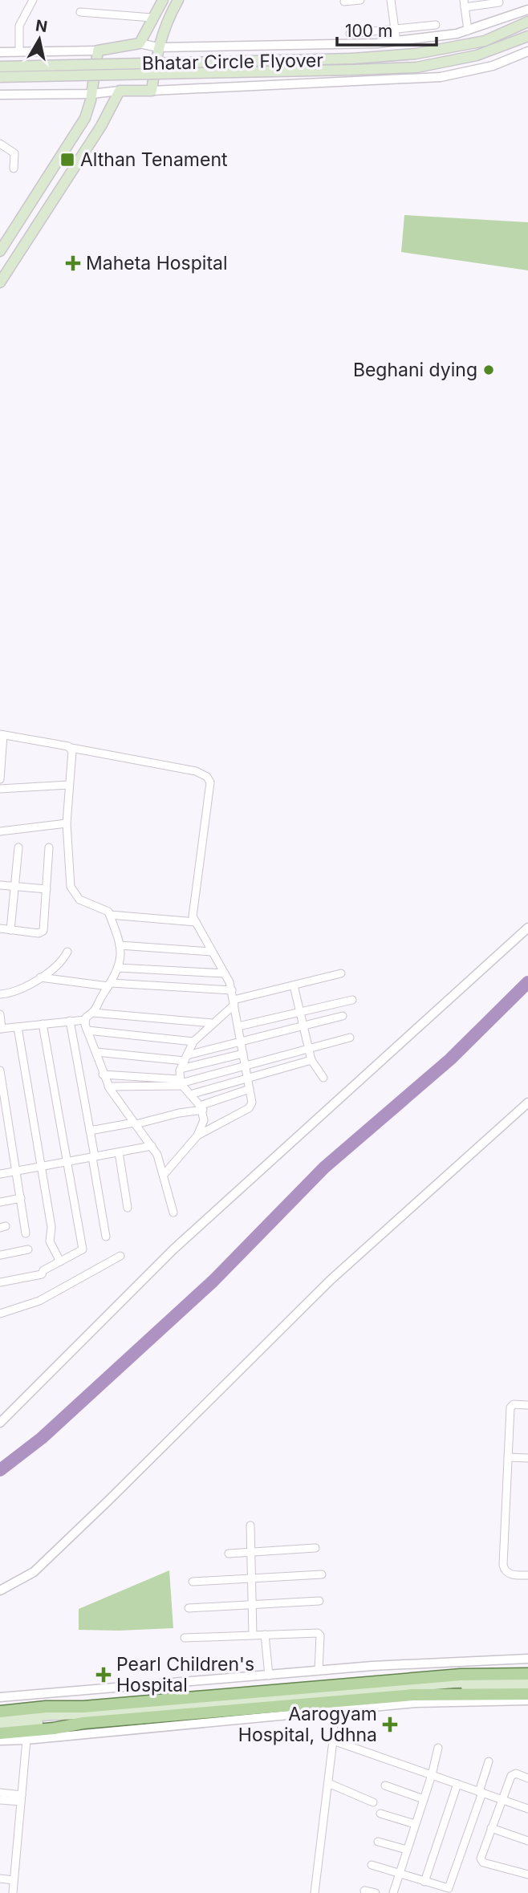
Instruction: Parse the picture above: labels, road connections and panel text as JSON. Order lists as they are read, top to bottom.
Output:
{
  "streets": {
    "main road": ["Bhatar Circle Flyover"]
  },
  "places": {
    "transit": ["Althan Tenament"],
    "health": ["Maheta Hospital", "Pearl Children's Hospital", "Aarogyam Hospital, Udhna"],
    "other": ["Beghani dying"]
  },
  "scale_bar": "100 m",
  "north": "top"
}
